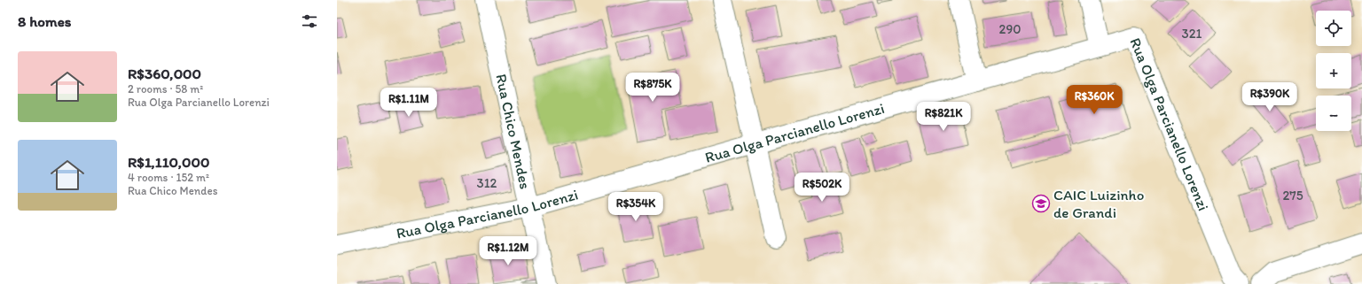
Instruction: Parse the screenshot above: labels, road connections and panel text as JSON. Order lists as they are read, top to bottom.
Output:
{
  "streets": {
    "street": ["Rua Olga Parcianello Lorenzi", "Rua Chico Mendes"]
  },
  "crossings": [
    ["Rua Olga Parcianello Lorenzi", "Rua Chico Mendes"]
  ],
  "places": {
    "school or university": ["CAIC Luizinho de Grandi"]
  },
  "house_numbers": [
    "290",
    "321",
    "312",
    "275"
  ],
  "page": {
    "heading": "8 homes",
    "map_buttons": ["+", "−"],
    "list": [
      {
        "name": "R$360,000",
        "note": "2 rooms · 58 m² · Rua Olga Parcianello Lorenzi"
      },
      {
        "name": "R$1,110,000",
        "note": "4 rooms · 152 m² · Rua Chico Mendes"
      }
    ],
    "price": [
      "R$875K",
      "R$390K",
      "R$360K",
      "R$1.11M",
      "R$821K",
      "R$502K",
      "R$354K",
      "R$1.12M"
    ]
  }
}
